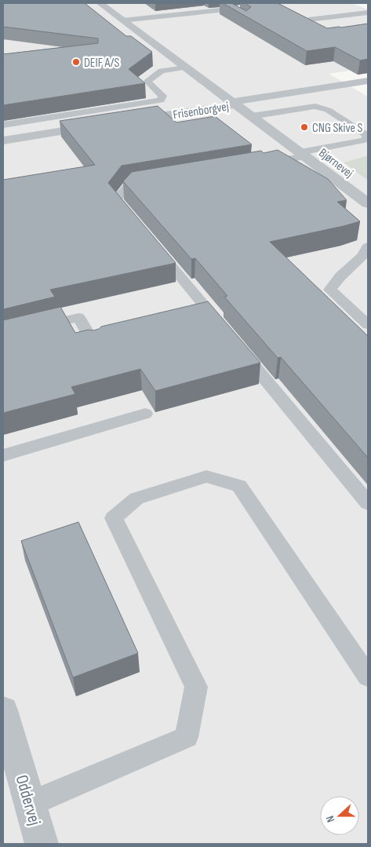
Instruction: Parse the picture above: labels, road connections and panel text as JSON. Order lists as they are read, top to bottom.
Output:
{
  "streets": {
    "street": ["Frisenborgvej", "Bjørnevej", "Oddervej"]
  },
  "crossings": [
    ["Frisenborgvej", "Bjørnevej"]
  ],
  "places": ["DEIF A/S", "CNG Skive S"],
  "north": "left"
}
